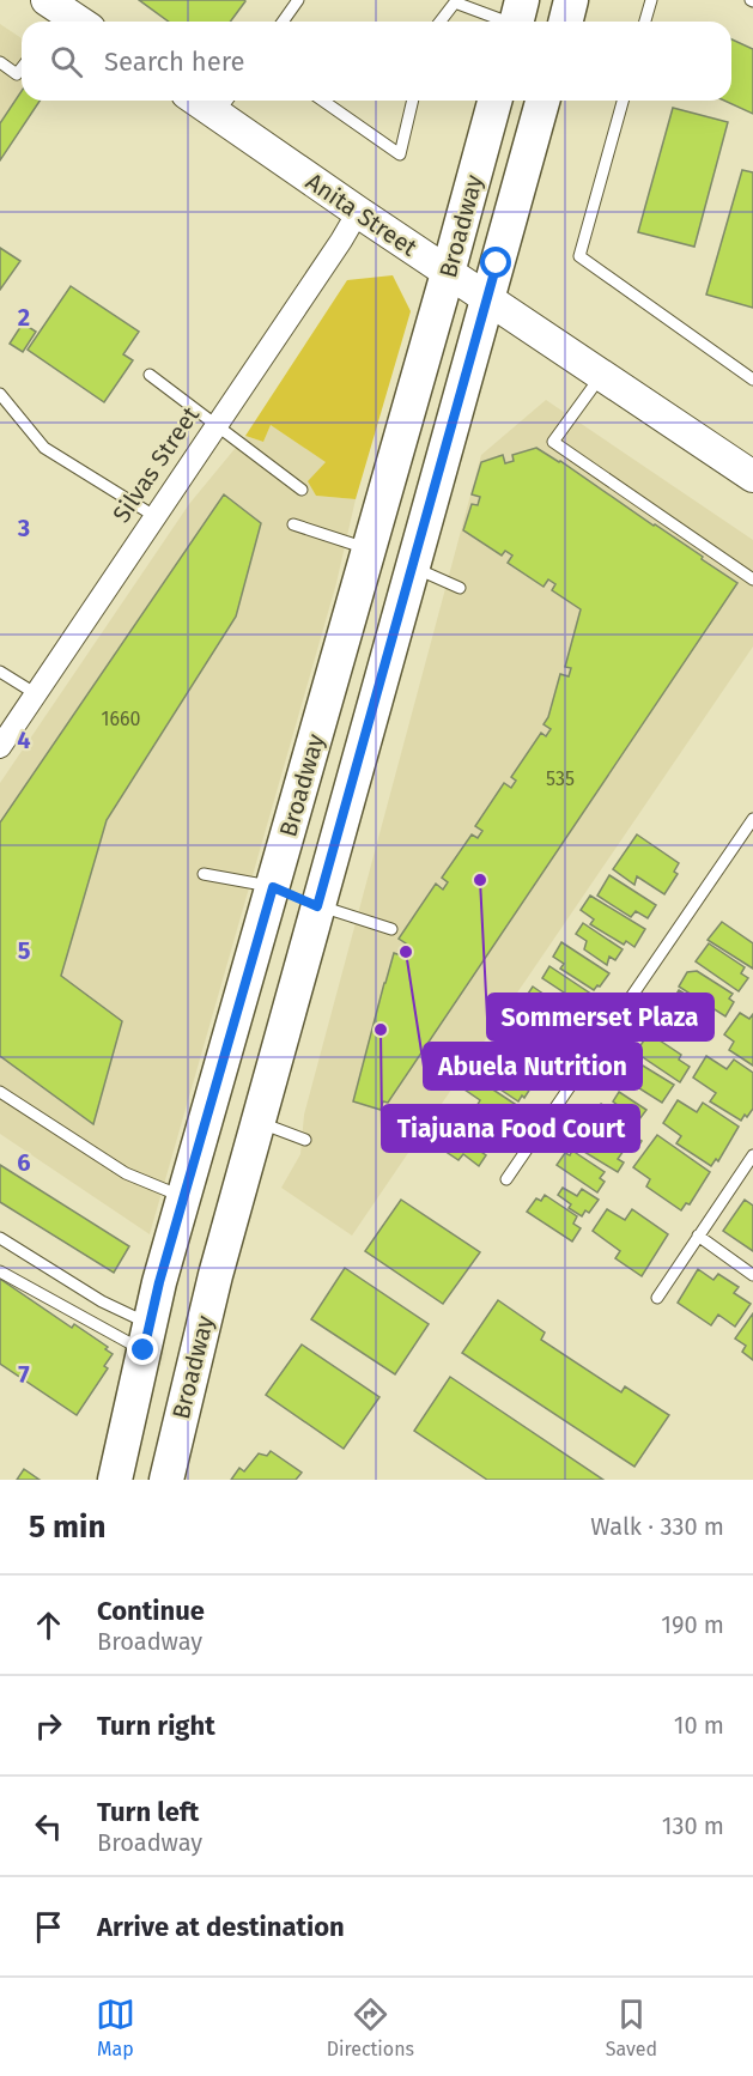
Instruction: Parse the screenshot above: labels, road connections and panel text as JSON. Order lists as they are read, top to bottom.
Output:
{
  "streets": {
    "main road": ["Broadway"],
    "street": ["Anita Street", "Silvas Street"]
  },
  "crossings": [
    ["Anita Street", "Broadway"],
    ["Anita Street", "Silvas Street"]
  ],
  "places": ["Sommerset Plaza", "Abuela Nutrition", "Tiajuana Food Court"],
  "house_numbers": ["1660", "535"],
  "page": {
    "search": "Search here",
    "heading": ["5 min", "Walk · 330 m"],
    "list": [
      ["Continue", "Broadway", "190 m"],
      ["Turn right", "10 m"],
      ["Turn left", "Broadway", "130 m"],
      "Arrive at destination"
    ],
    "nav": ["Map", "Directions", "Saved"]
  },
  "grid": {
    "rows": [
      "2",
      "3",
      "4",
      "5",
      "6",
      "7"
    ]
  }
}
